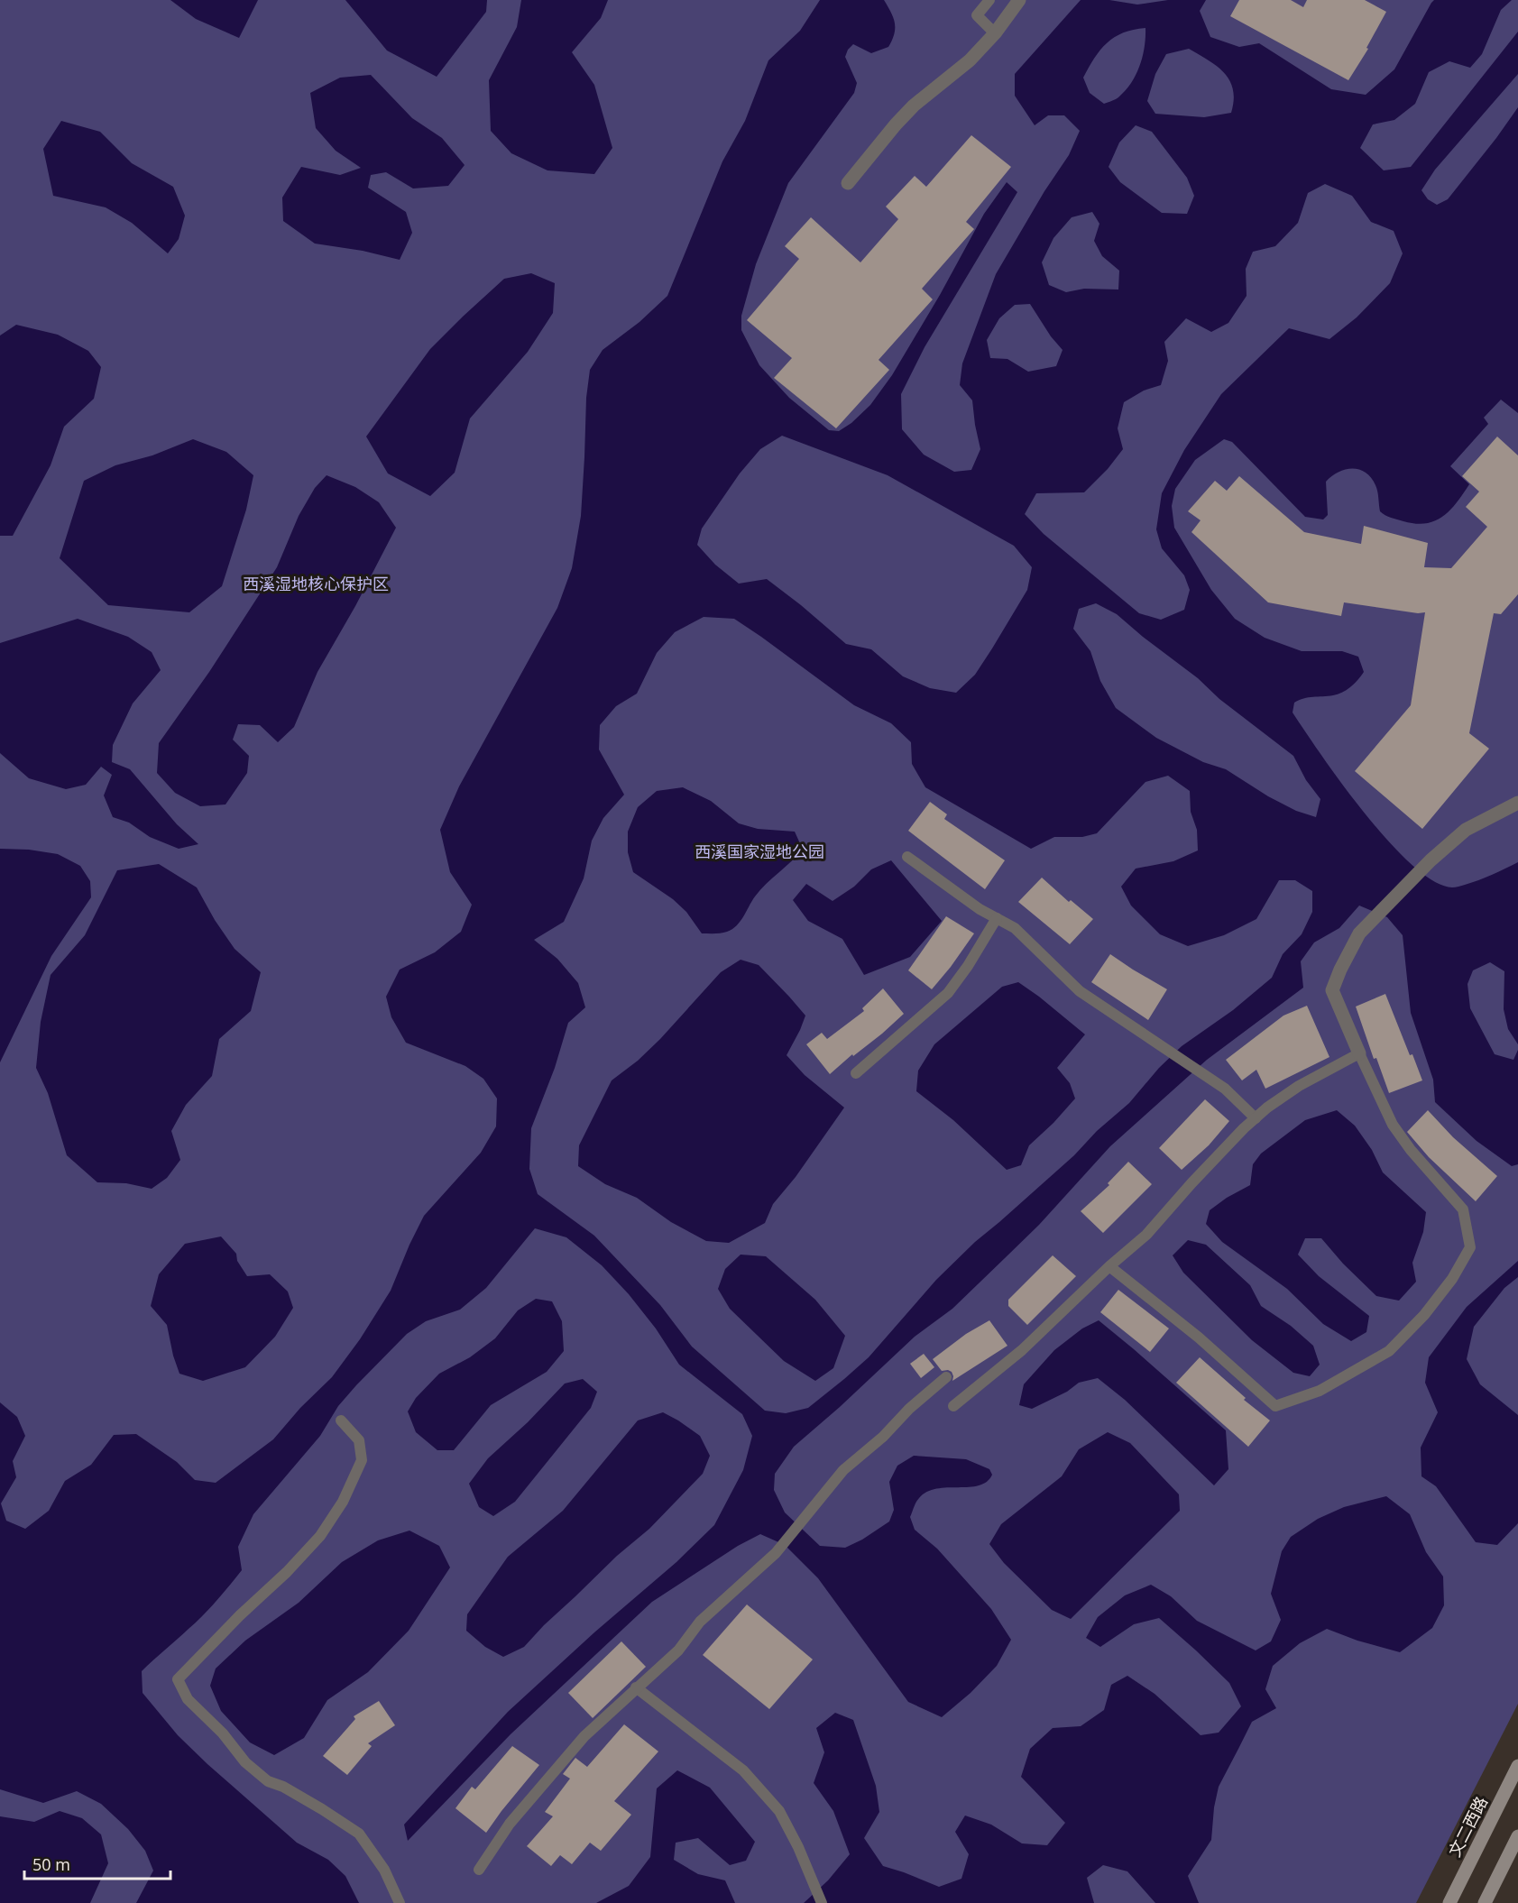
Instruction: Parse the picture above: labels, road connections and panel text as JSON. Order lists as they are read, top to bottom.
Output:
{
  "streets": {
    "main road": ["文二西路"]
  },
  "parks": ["西溪湿地核心保护区", "西溪国家湿地公园"],
  "scale_bar": "50 m"
}
